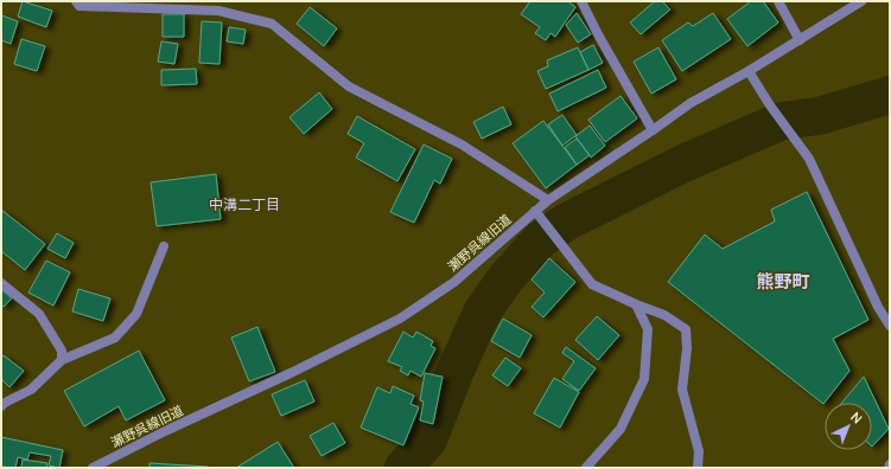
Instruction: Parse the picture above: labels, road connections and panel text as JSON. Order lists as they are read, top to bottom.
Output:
{
  "streets": {
    "street": ["瀬野呉線旧道"]
  },
  "districts": ["中溝二丁目", "熊野町"],
  "north": "top right"
}
